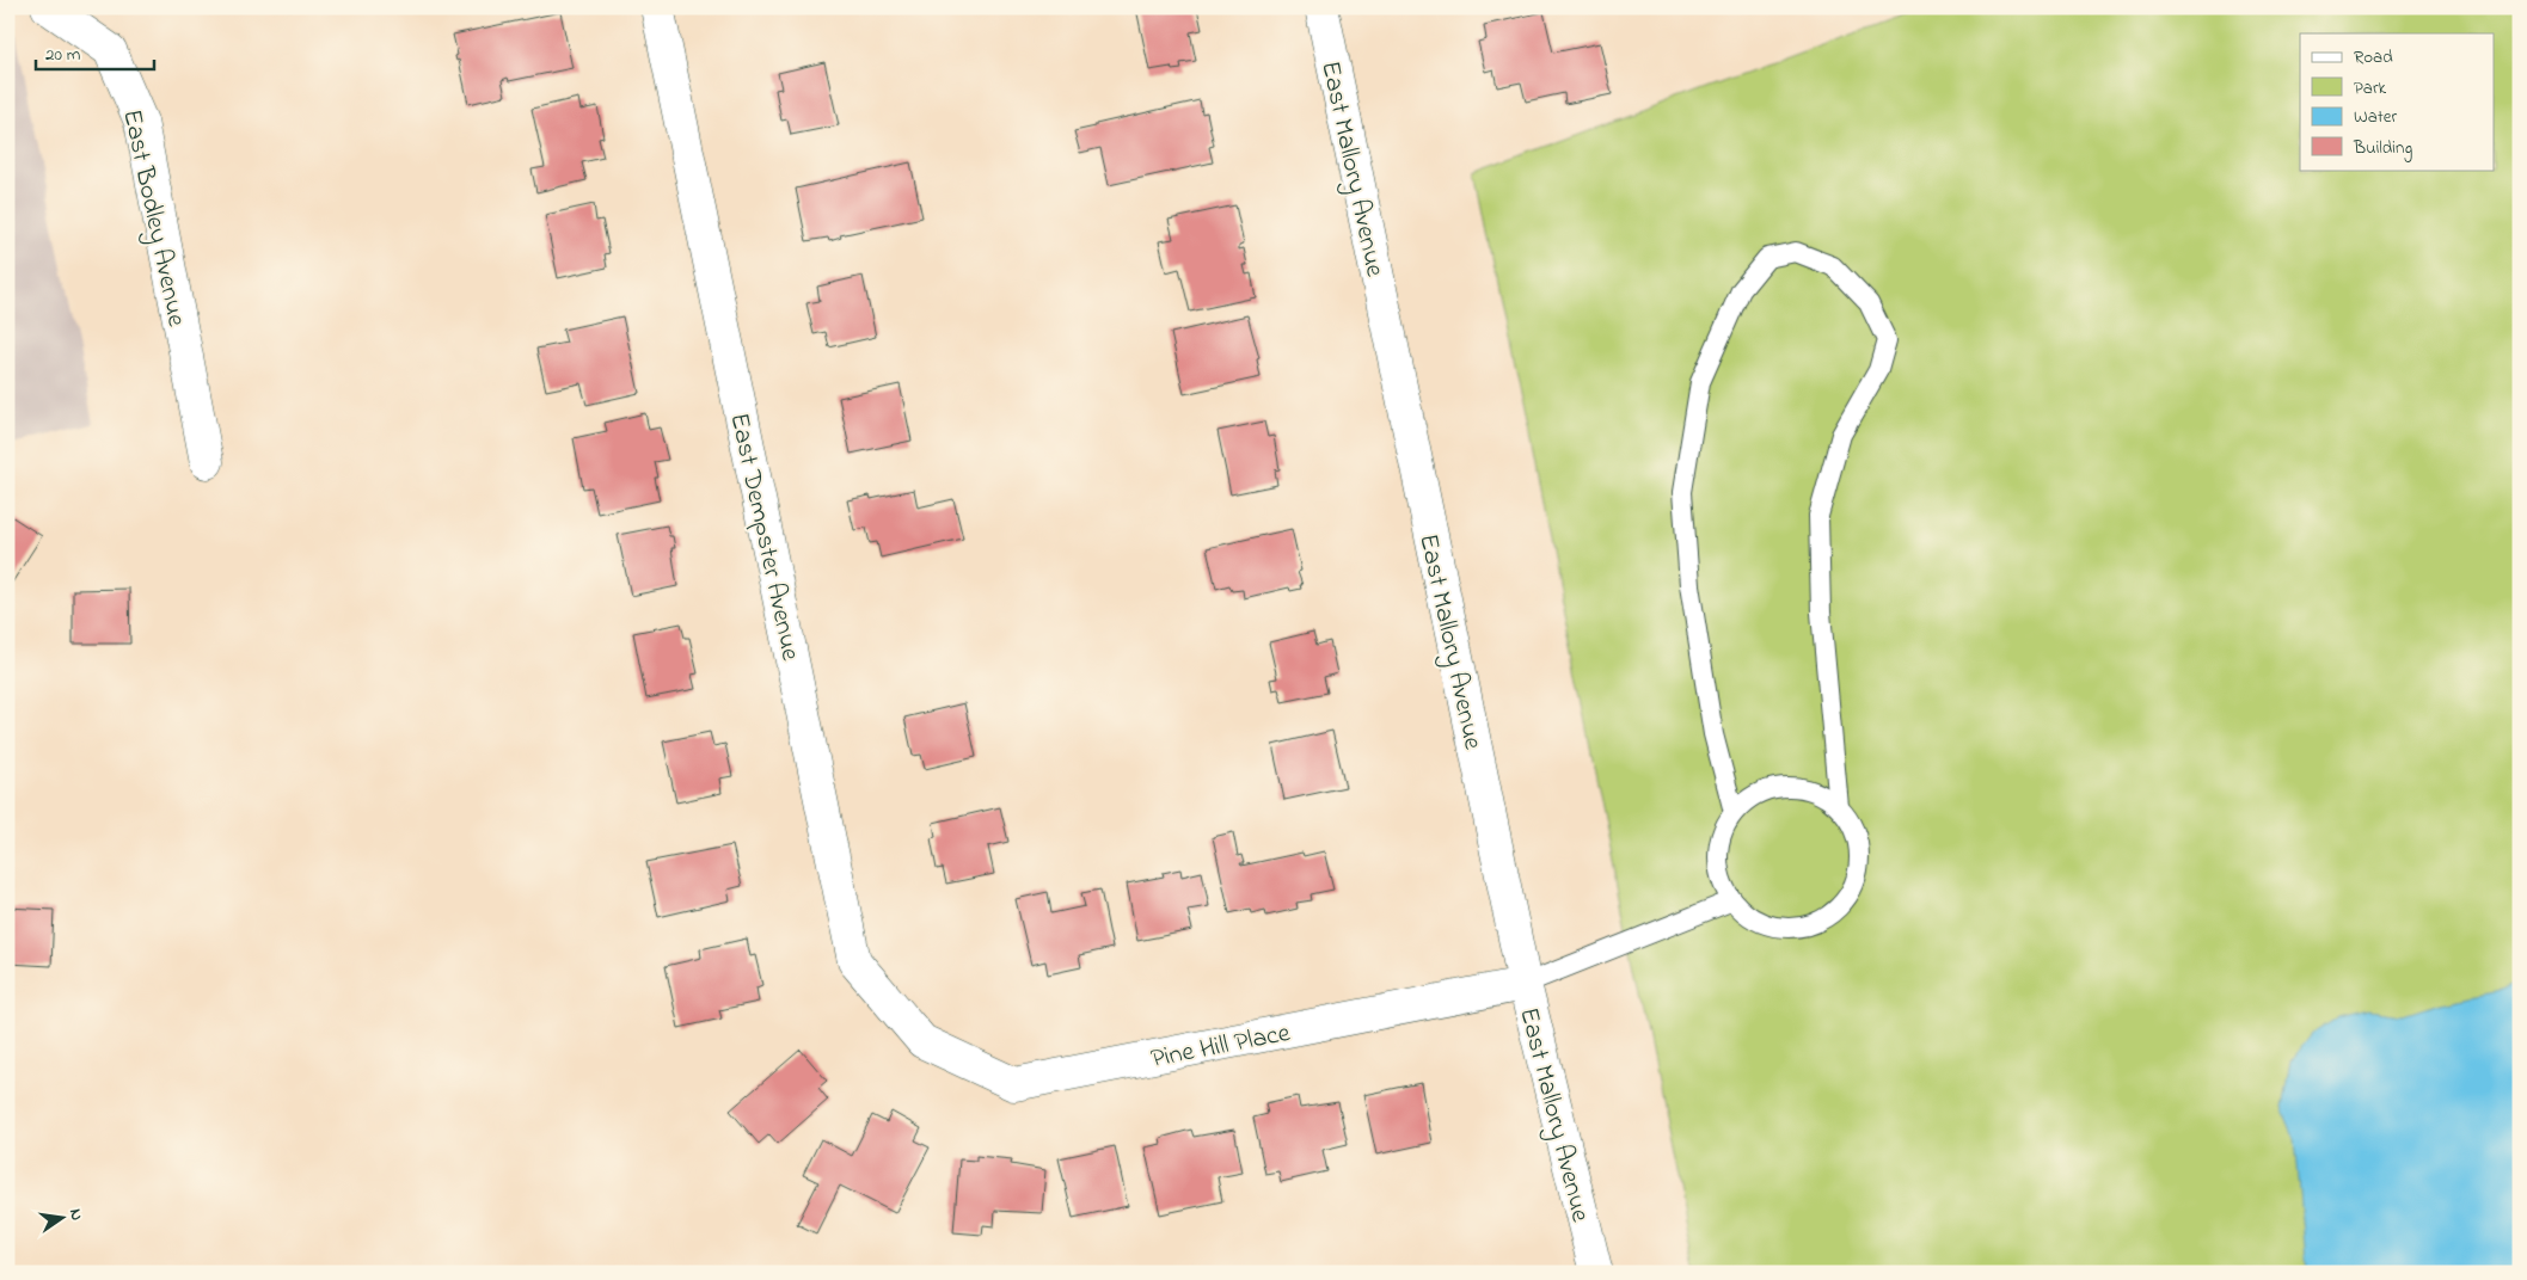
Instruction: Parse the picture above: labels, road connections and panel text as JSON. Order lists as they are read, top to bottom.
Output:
{
  "streets": {
    "street": [
      "East Mallory Avenue",
      "East Bodley Avenue",
      "East Dempster Avenue",
      "Pine Hill Place"
    ]
  },
  "crossings": [
    ["East Mallory Avenue", "Pine Hill Place"],
    ["East Dempster Avenue", "Pine Hill Place"]
  ],
  "legend": [
    "Road",
    "Park",
    "Water",
    "Building"
  ],
  "scale_bar": "20 m",
  "north": "right"
}
